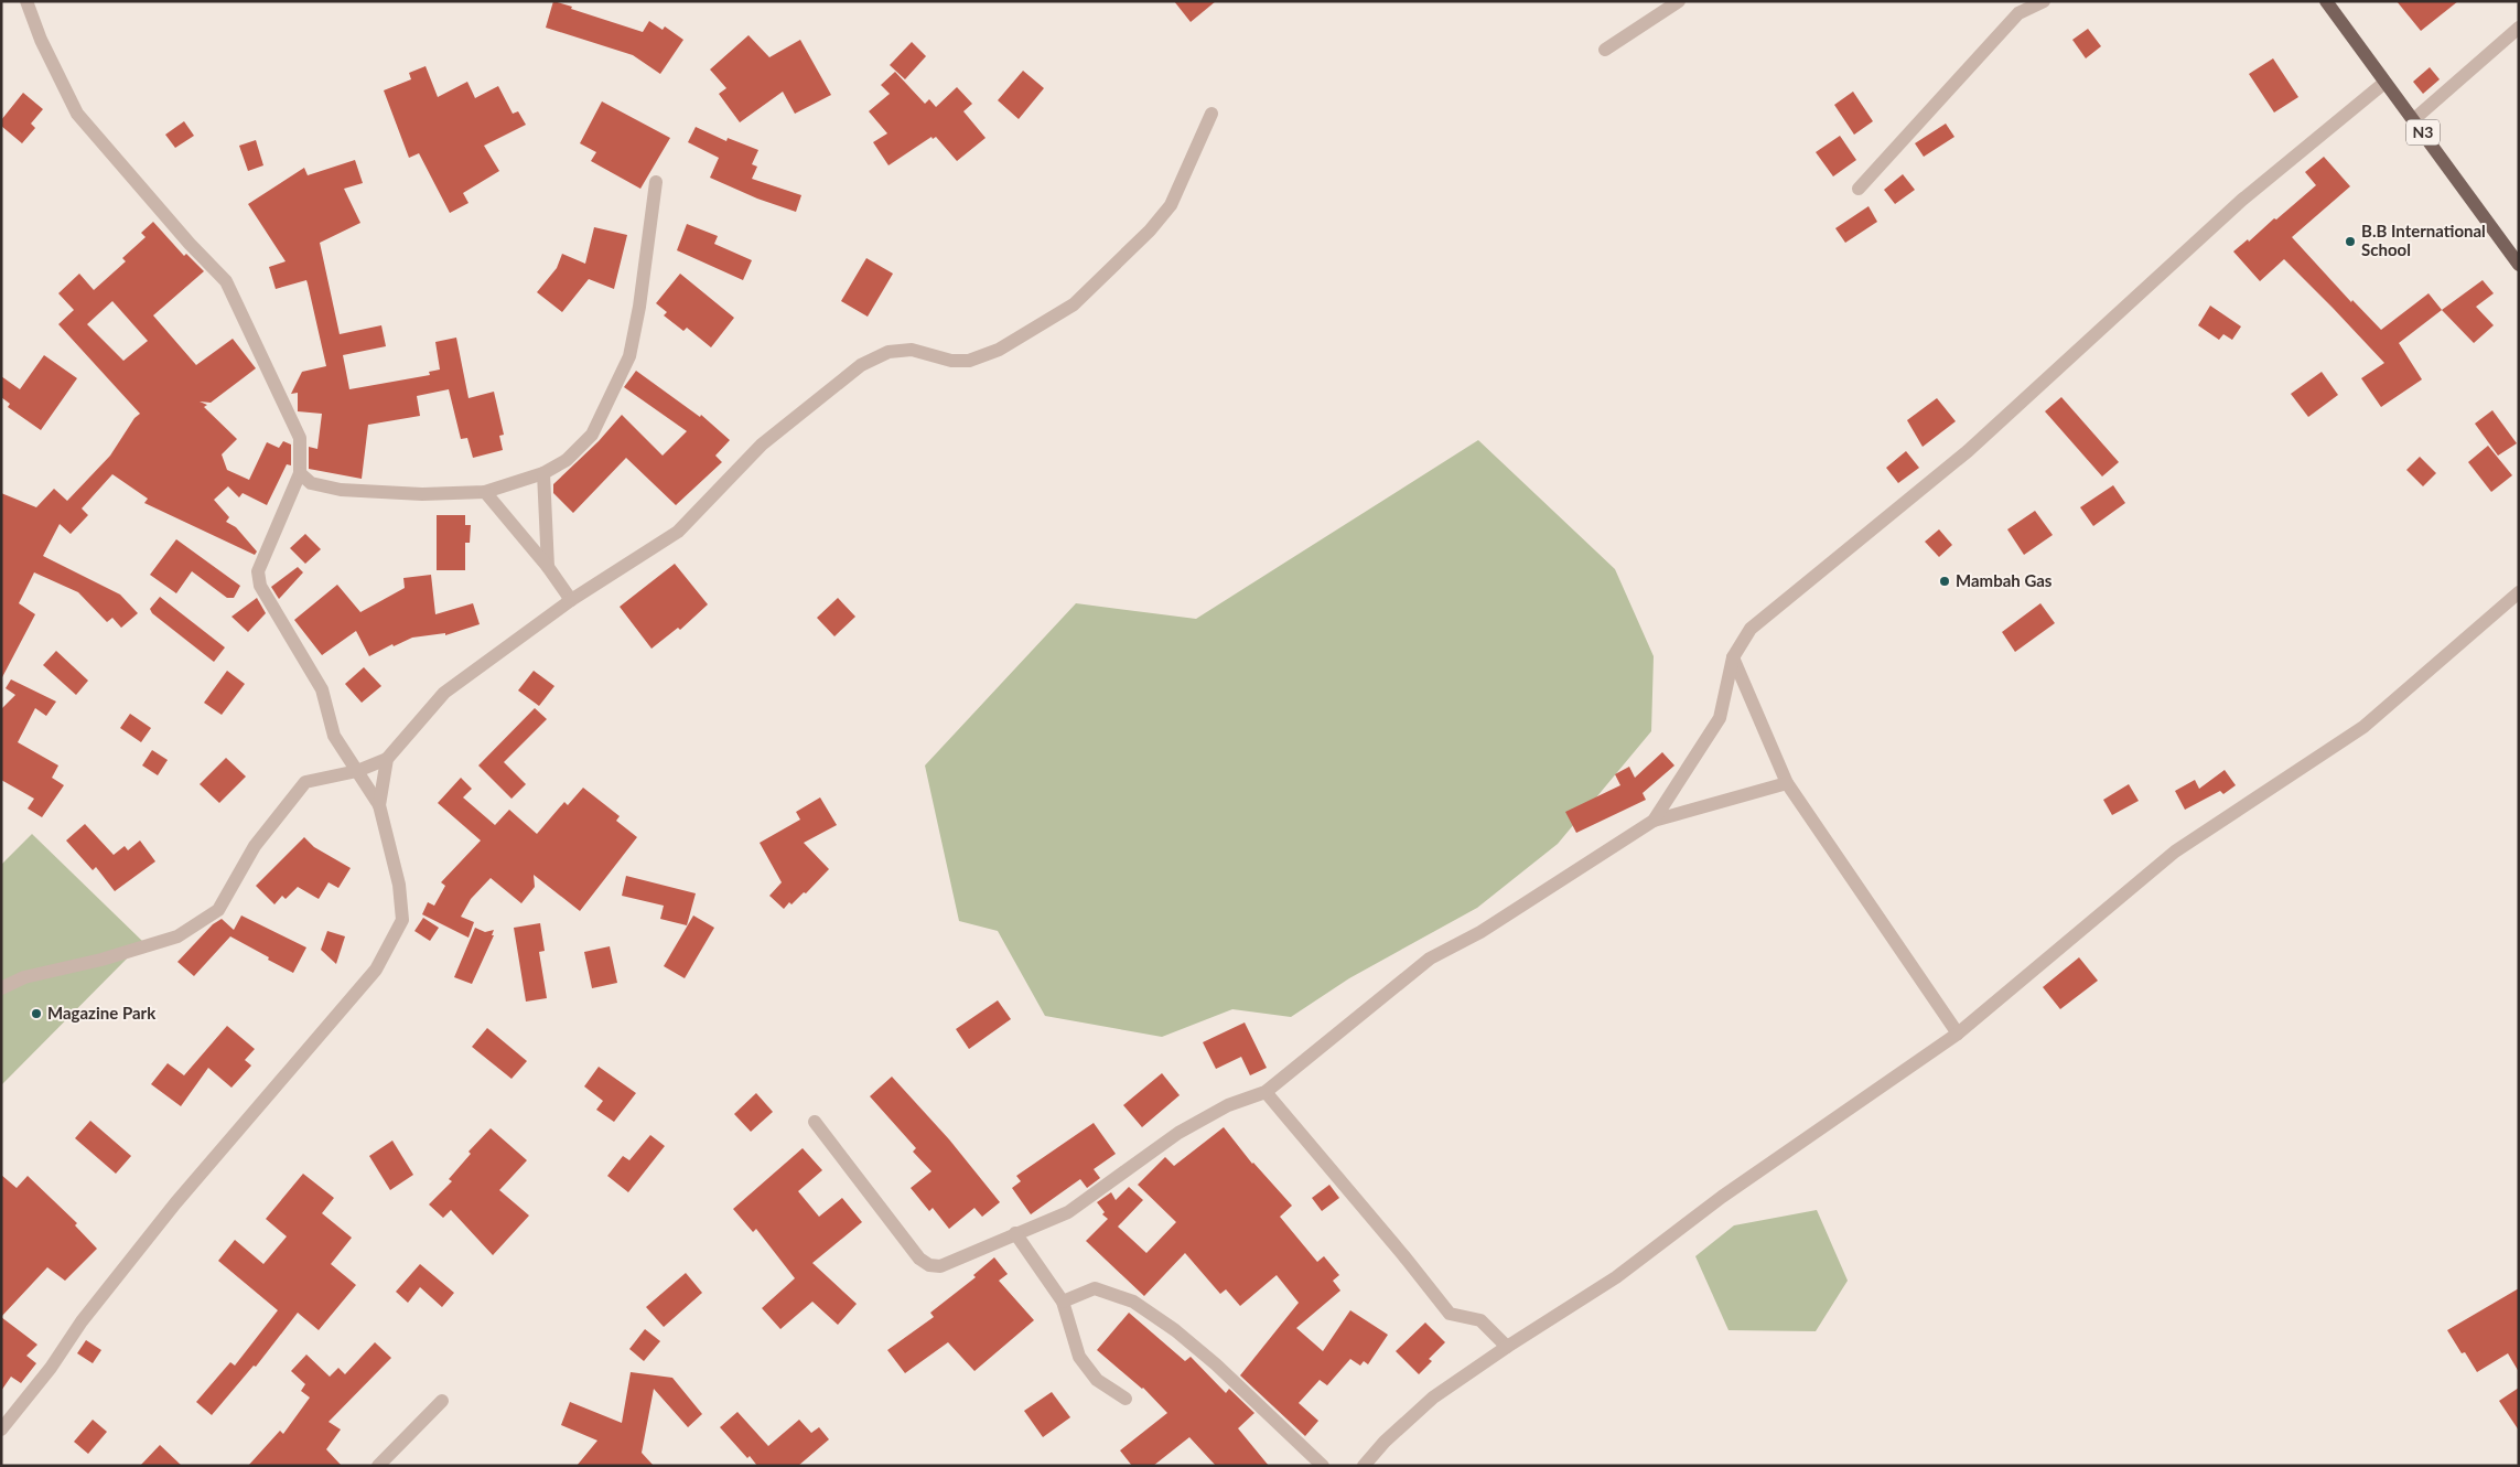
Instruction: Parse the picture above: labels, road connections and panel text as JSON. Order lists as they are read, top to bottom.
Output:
{
  "streets": {
    "main road": ["N3"]
  },
  "places": ["B.B International School", "Mambah Gas", "Magazine Park"]
}
